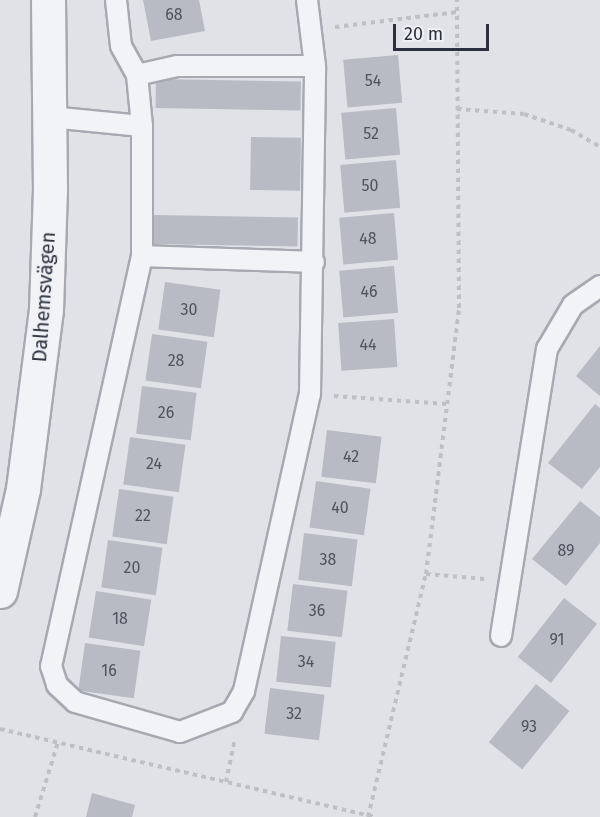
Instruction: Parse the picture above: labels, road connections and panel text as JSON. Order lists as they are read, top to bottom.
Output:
{
  "streets": {
    "street": ["Dalhemsvägen"]
  },
  "house_numbers": [
    "68",
    "54",
    "52",
    "50",
    "48",
    "46",
    "30",
    "44",
    "28",
    "26",
    "42",
    "24",
    "40",
    "22",
    "89",
    "38",
    "20",
    "36",
    "18",
    "91",
    "34",
    "16",
    "32",
    "93"
  ],
  "scale_bar": "20 m"
}
